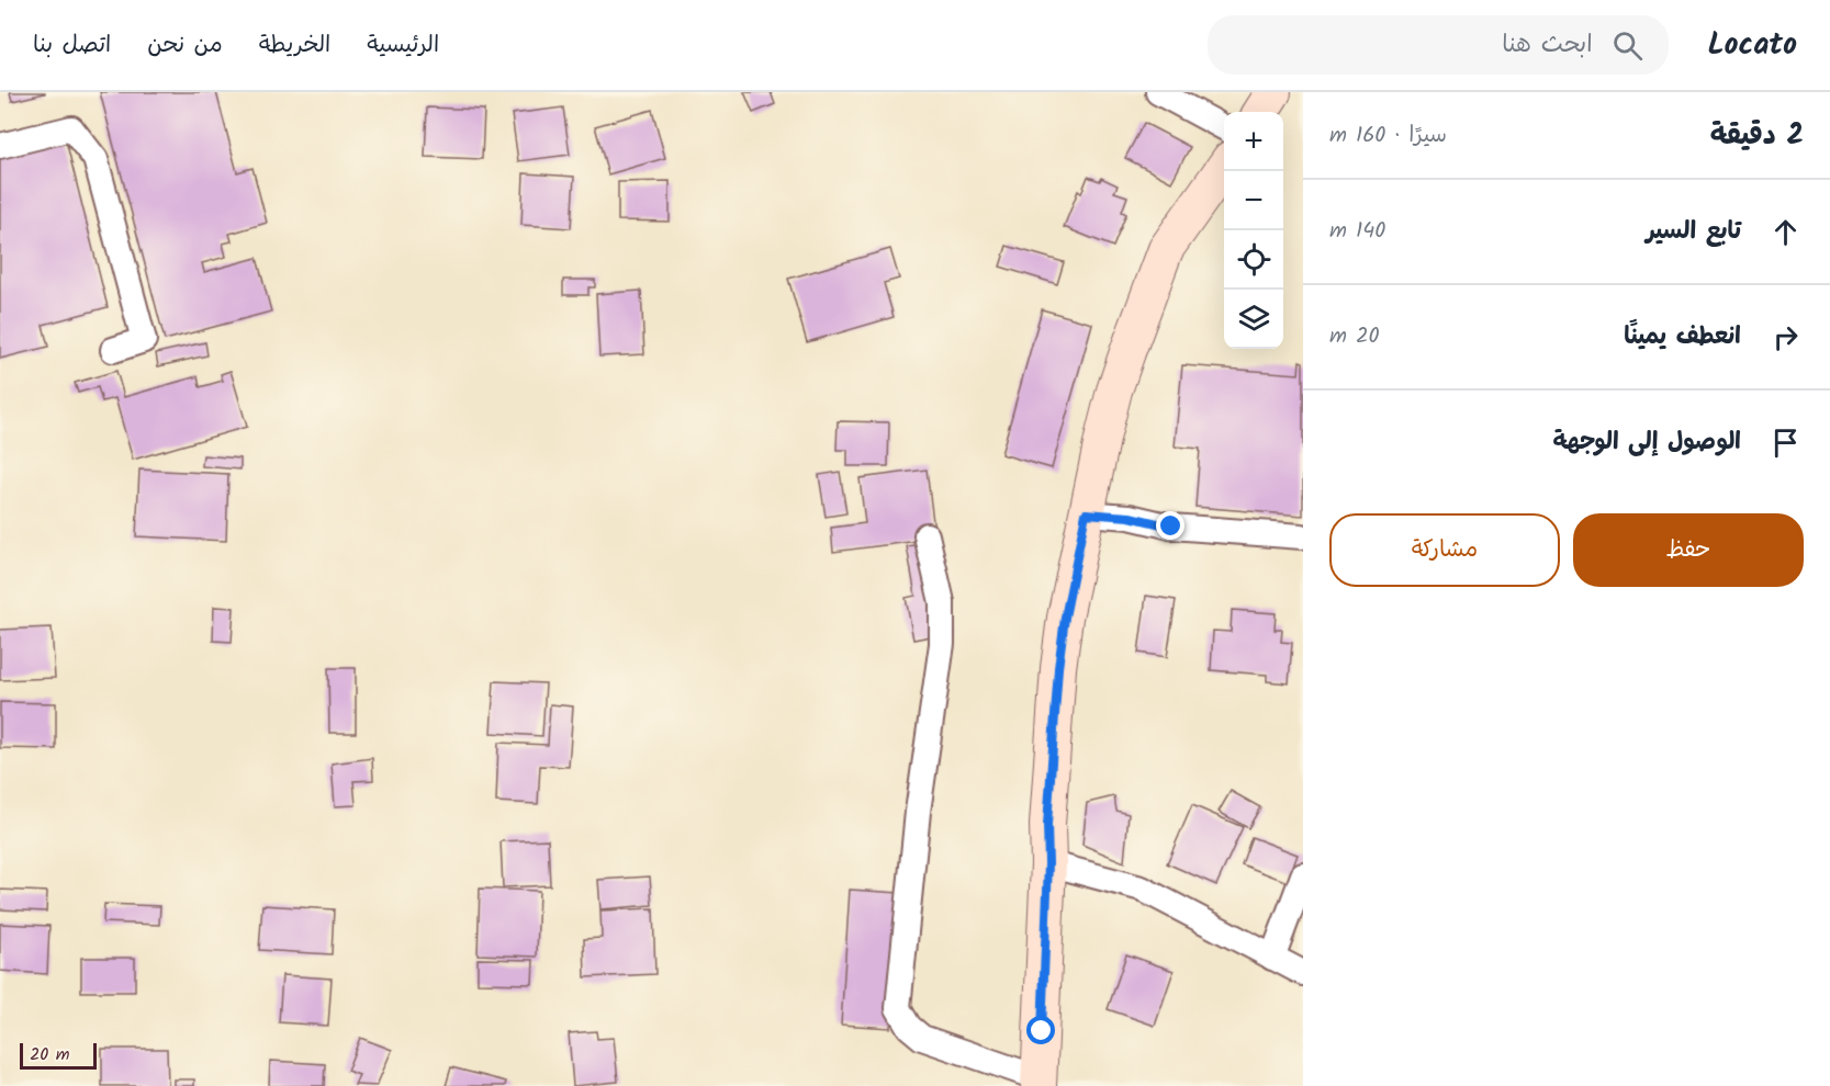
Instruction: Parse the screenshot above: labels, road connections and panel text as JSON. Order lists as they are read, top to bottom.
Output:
{
  "scale_bar": "20 m",
  "page": {
    "header": "Locato",
    "search": "ابحث هنا",
    "nav": [
      "الرئيسية",
      "الخريطة",
      "من نحن",
      "اتصل بنا"
    ],
    "heading": ["2 دقيقة", "سيرًا · 160 m"],
    "map_buttons": ["+", "−"],
    "list": [
      ["تابع السير", "140 m"],
      ["انعطف يمينًا", "20 m"],
      "الوصول إلى الوجهة"
    ],
    "buttons": ["حفظ", "مشاركة"],
    "scale": "20 m"
  }
}
